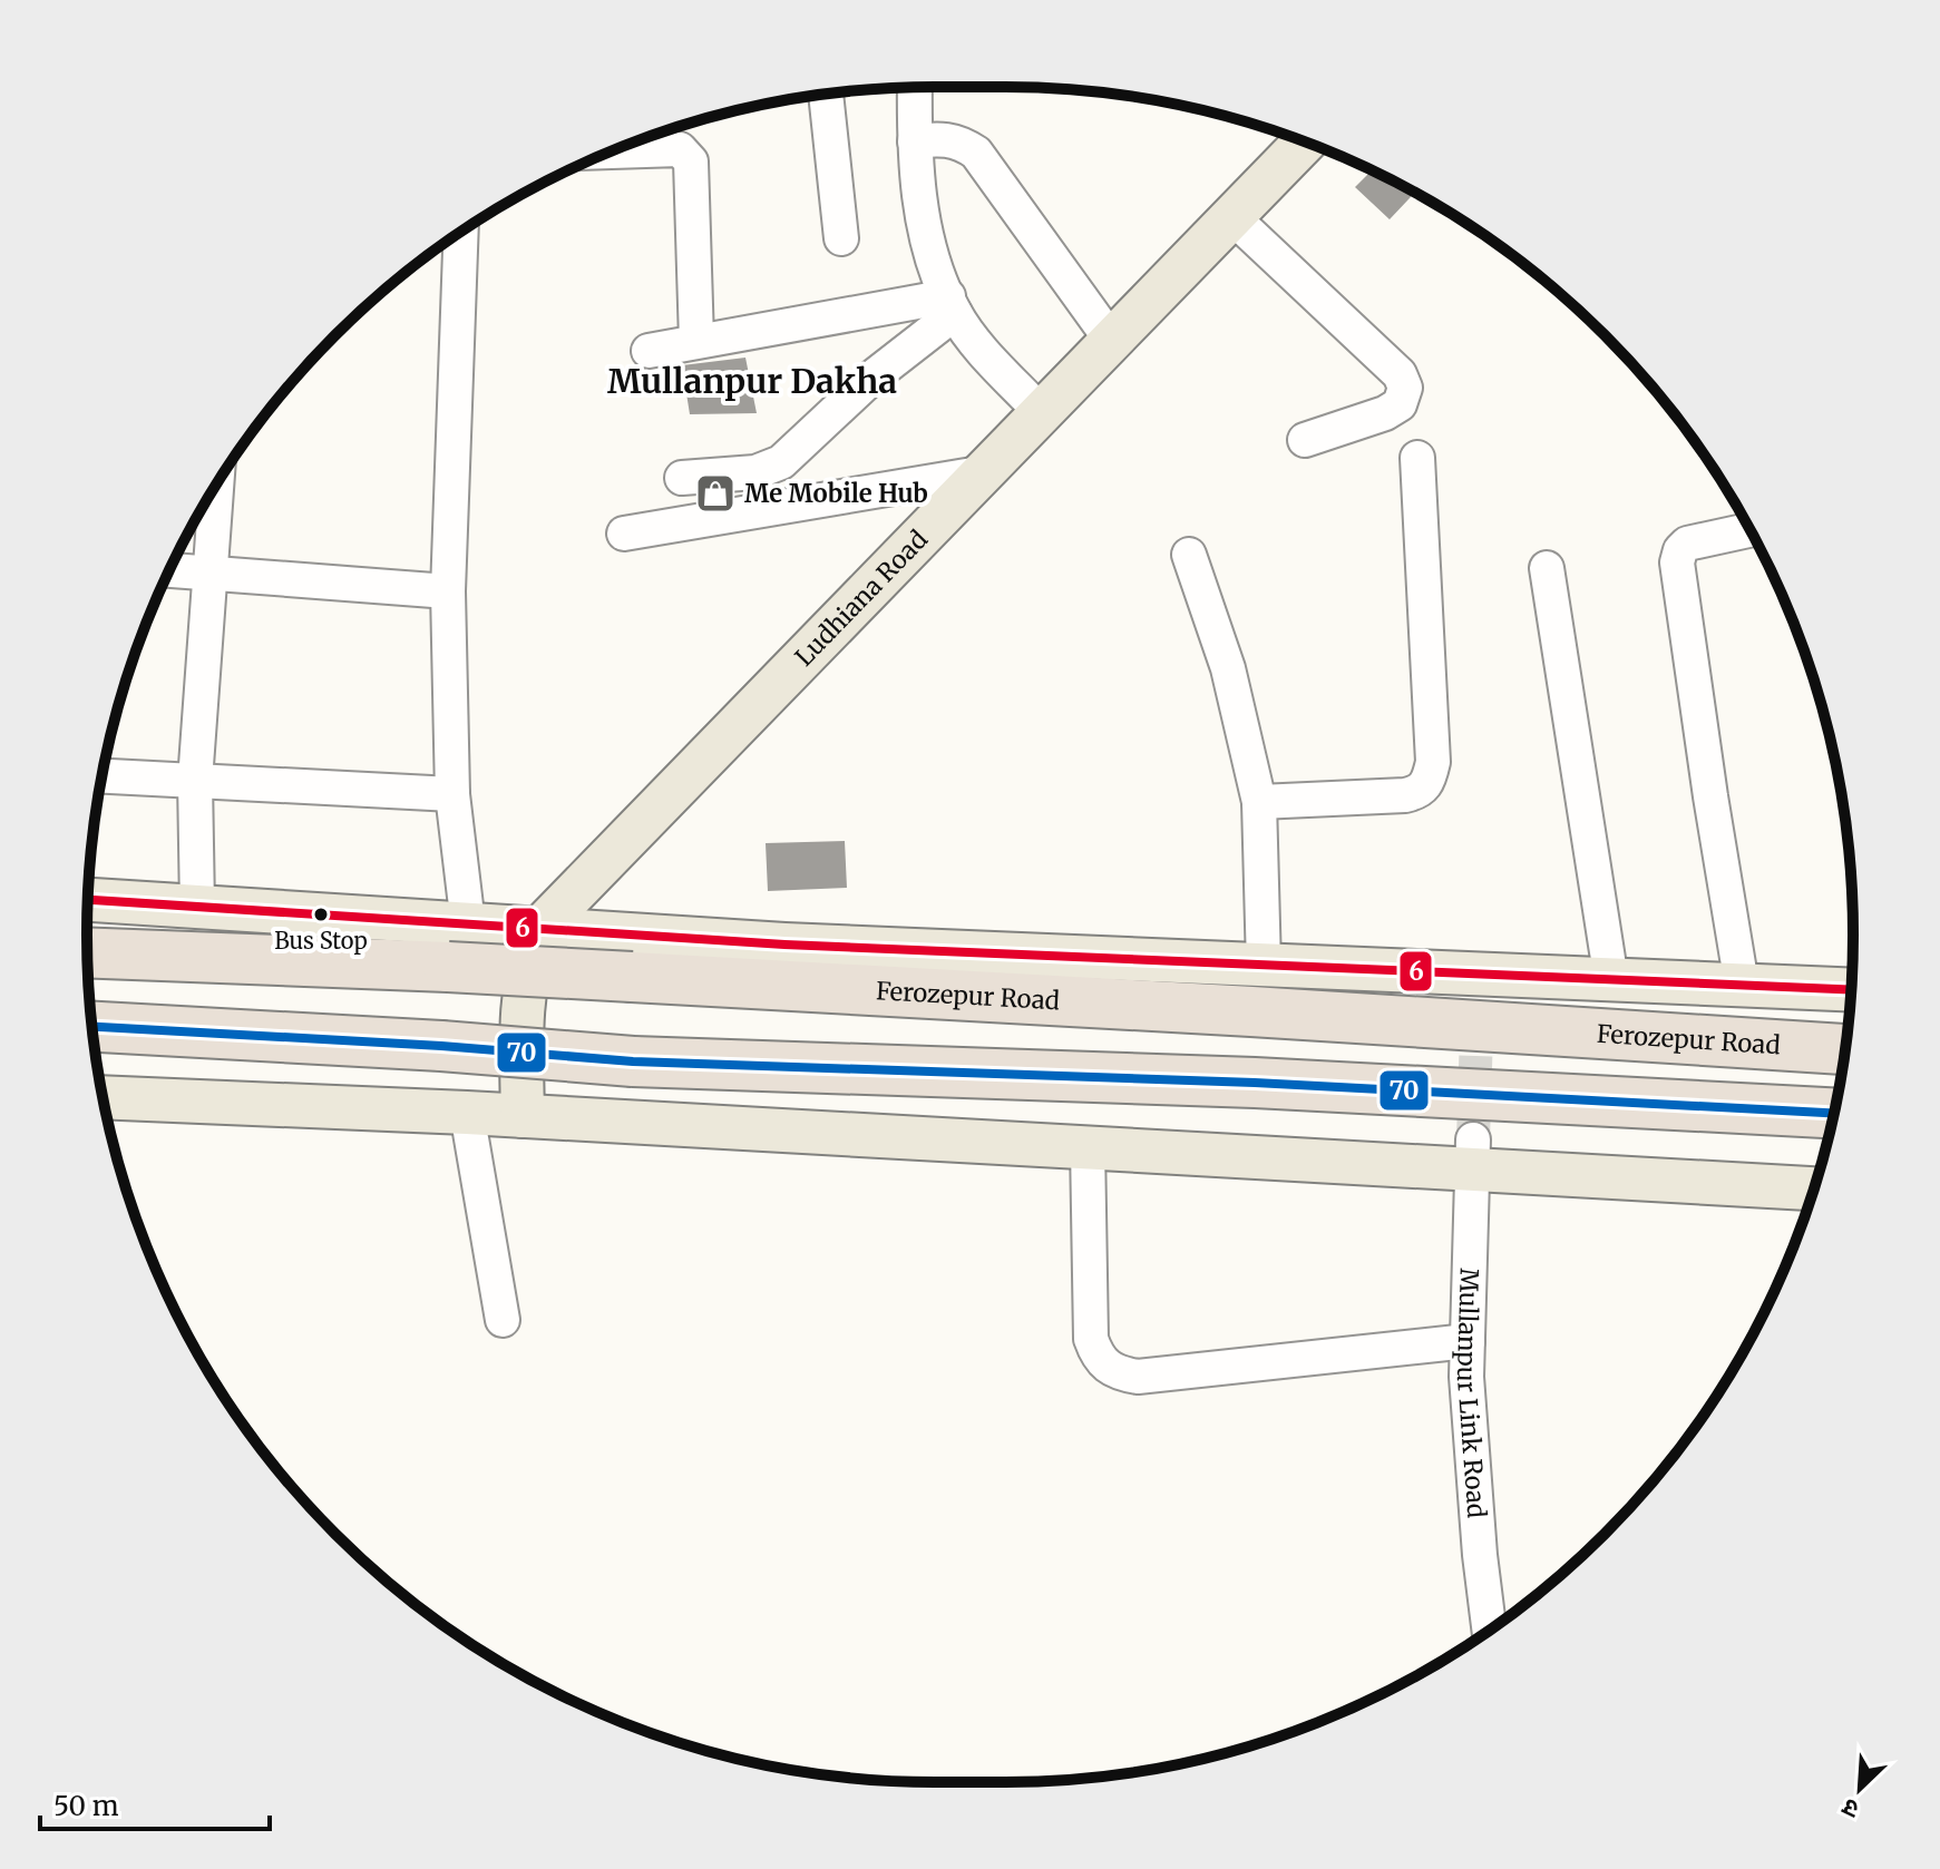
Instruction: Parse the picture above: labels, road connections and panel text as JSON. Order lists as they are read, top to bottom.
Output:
{
  "streets": {
    "highway": ["Ferozepur Road"],
    "main road": ["Ludhiana Road"],
    "street": ["Mullanpur Link Road"]
  },
  "districts": ["Mullanpur Dakha"],
  "places": {
    "shop": ["Me Mobile Hub"],
    "other": ["Bus Stop"]
  },
  "lines": ["transit line 6", "transit line 70"],
  "scale_bar": "50 m",
  "north": "bottom left"
}
